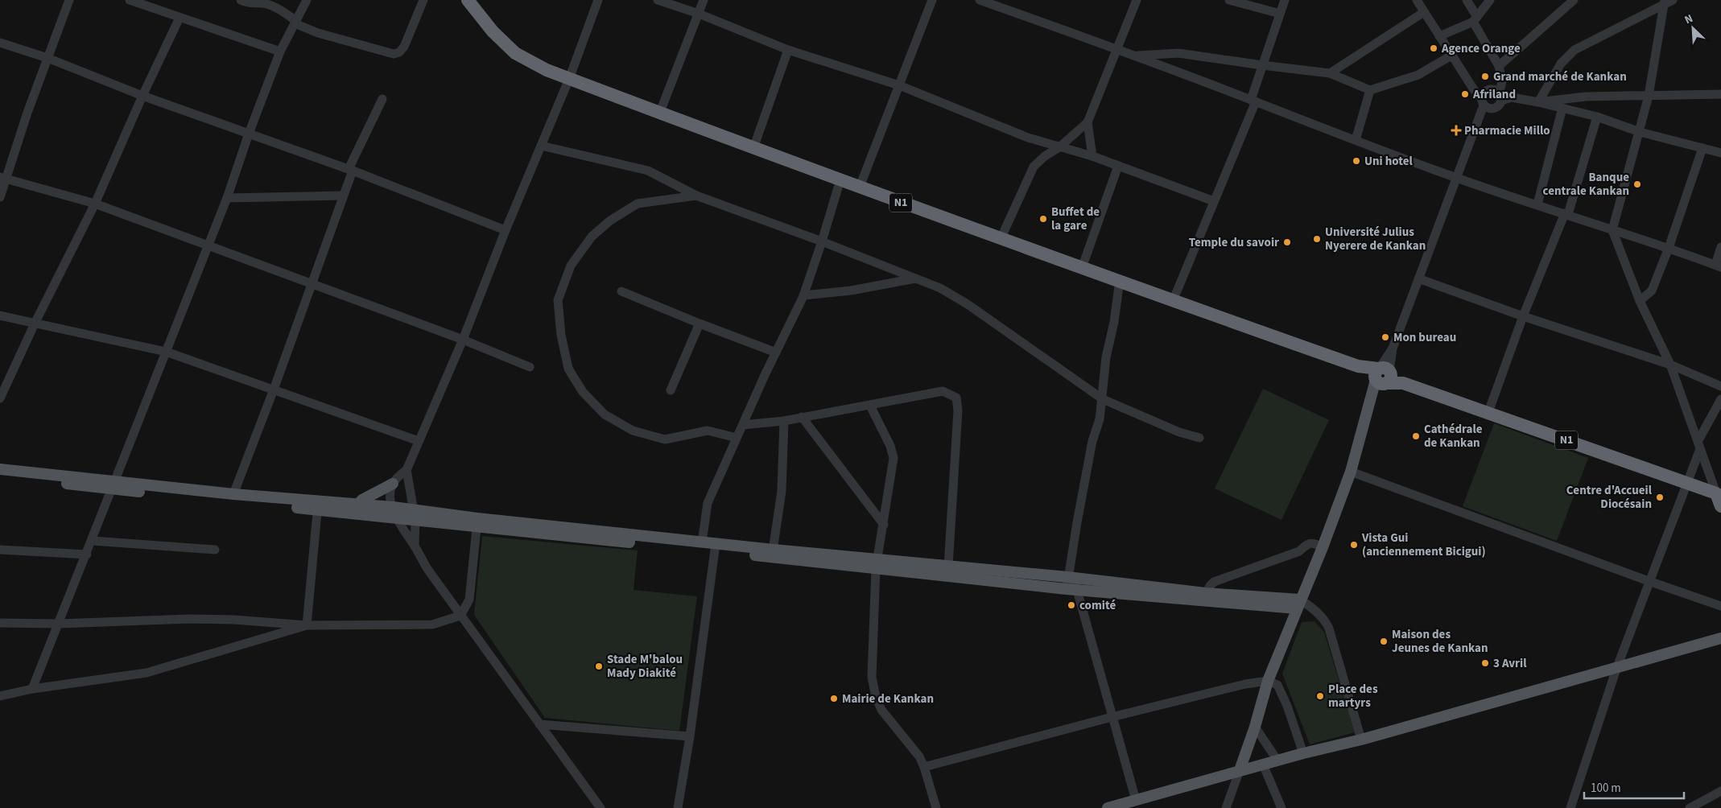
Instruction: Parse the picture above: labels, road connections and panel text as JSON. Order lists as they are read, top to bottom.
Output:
{
  "streets": {
    "highway": ["N1"]
  },
  "places": {
    "other": [
      "Agence Orange",
      "Grand marché de Kankan",
      "Afriland",
      "Uni hotel",
      "Banque centrale Kankan",
      "Buffet de la gare",
      "Université Julius Nyerere de Kankan",
      "Temple du savoir",
      "Mon bureau",
      "Cathédrale de Kankan",
      "Centre d'Accueil Diocésain",
      "Vista Gui (anciennement Bicigui)",
      "comité",
      "Maison des Jeunes de Kankan",
      "3 Avril",
      "Stade M'balou Mady Diakité",
      "Place des martyrs",
      "Mairie de Kankan"
    ],
    "health": ["Pharmacie Millo"]
  },
  "scale_bar": "100 m",
  "north": "top left"
}
